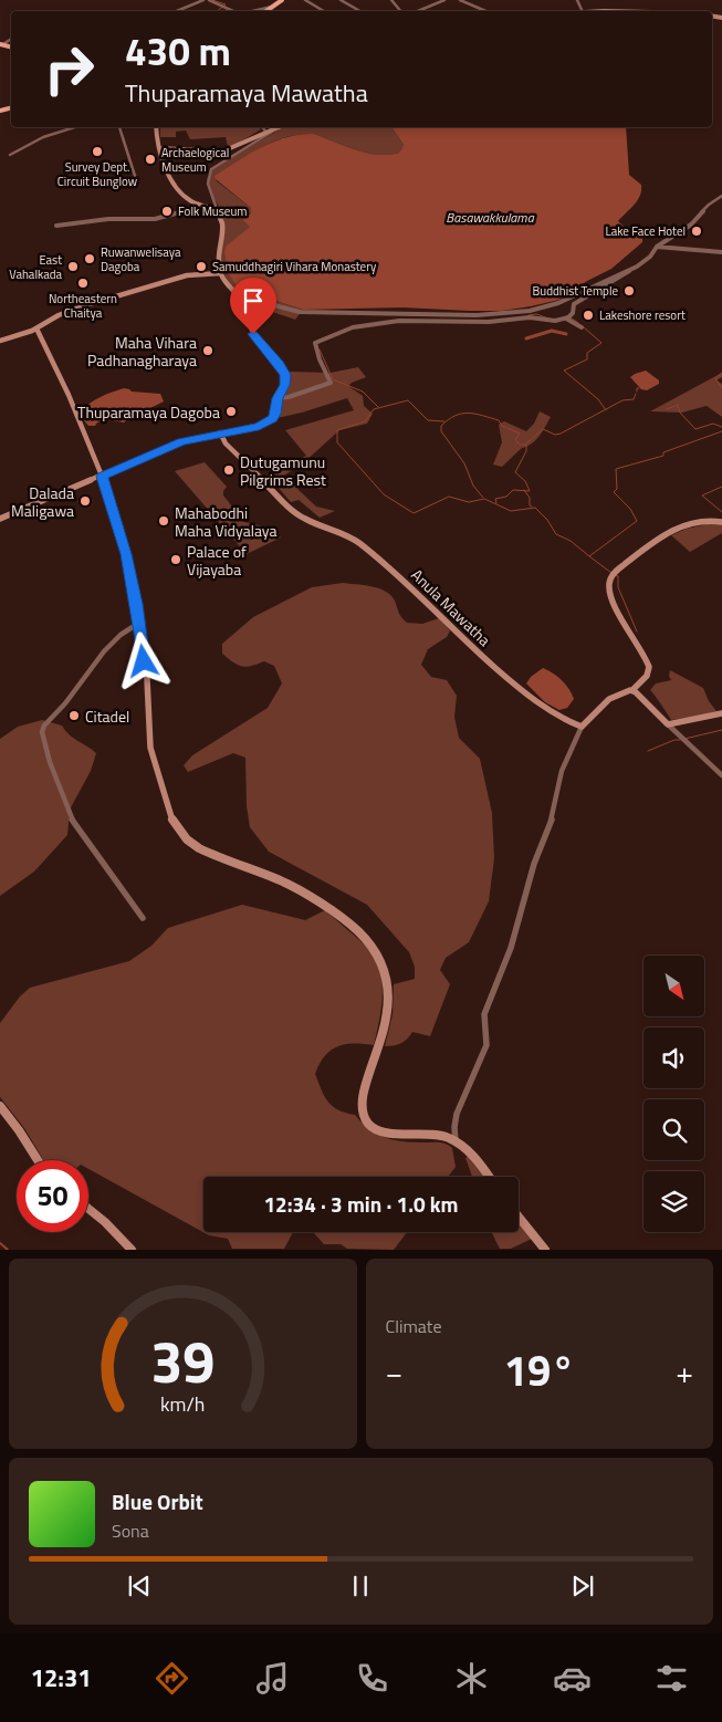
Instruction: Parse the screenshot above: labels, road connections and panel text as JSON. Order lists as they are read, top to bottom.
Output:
{
  "streets": {
    "main road": ["Anula Mawatha"]
  },
  "water": ["Basawakkulama"],
  "places": [
    "Survey Dept. Circuit Bunglow",
    "Archaelogical Museum",
    "Folk Museum",
    "Lake Face Hotel",
    "Ruwanwelisaya Dagoba",
    "East Vahalkada",
    "Samuddhagiri Vihara Monastery",
    "Northeastern Chaitya",
    "Buddhist Temple",
    "Lakeshore resort",
    "Maha Vihara Padhanagharaya",
    "Thuparamaya Dagoba",
    "Dutugamunu Pilgrims Rest",
    "Dalada Maligawa",
    "Mahabodhi Maha Vidyalaya",
    "Palace of Vijayaba",
    "Citadel"
  ],
  "north": "bottom right",
  "page": {
    "turn": ["430 m", "Thuparamaya Mawatha"],
    "limit": "50",
    "trip": "12:34 · 3 min · 1.0 km",
    "tile": "Climate",
    "heat": ["−", "19°", "+"],
    "song": ["Blue Orbit", "Sona"],
    "tabs": "12:31",
    "gauge": ["39", "km/h"]
  }
}
